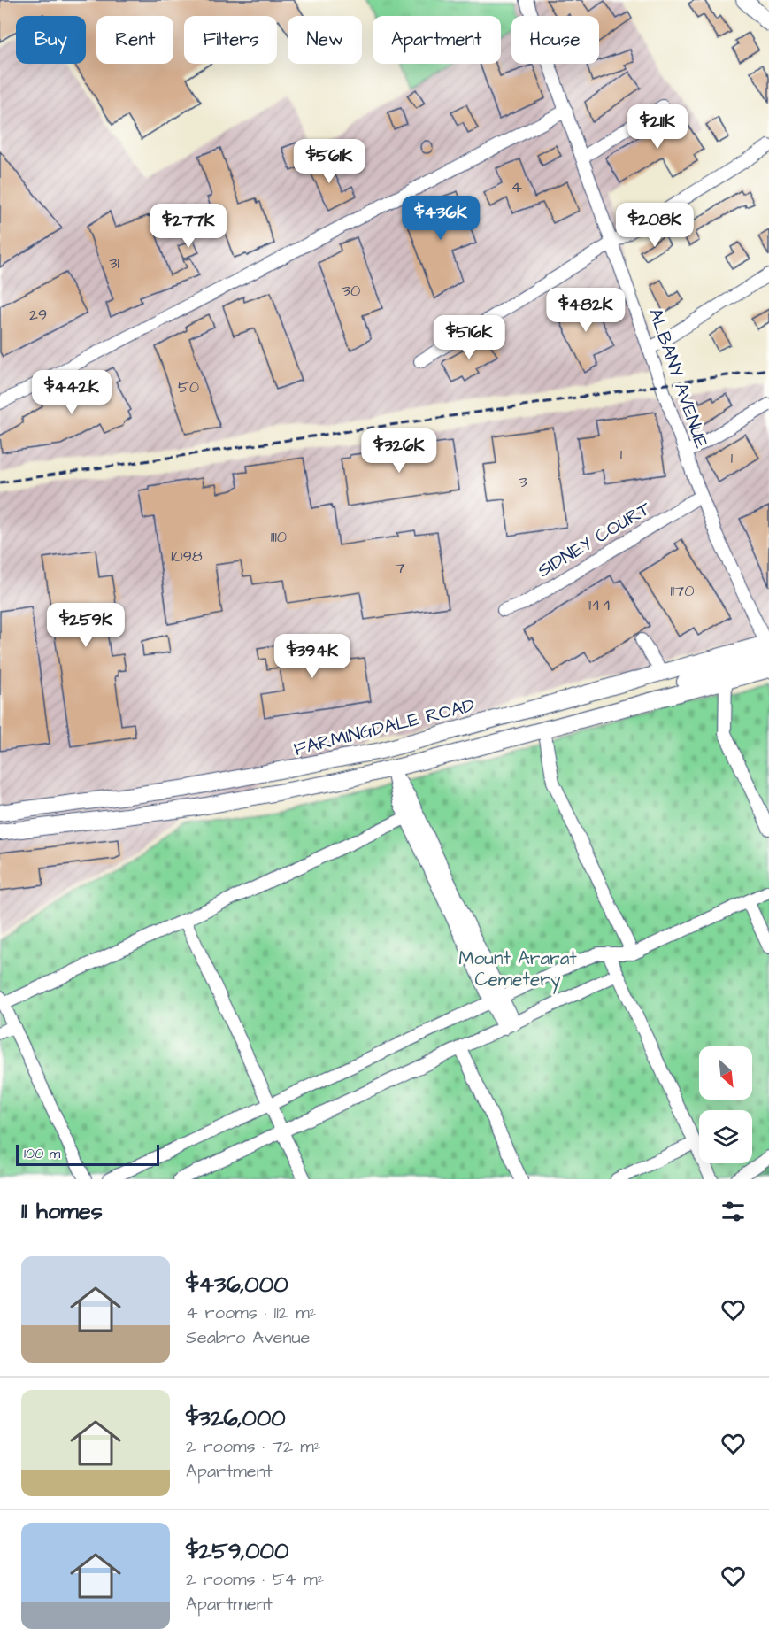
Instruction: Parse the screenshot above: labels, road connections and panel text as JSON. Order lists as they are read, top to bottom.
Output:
{
  "streets": {
    "main road": ["FARMINGDALE ROAD"],
    "street": ["ALBANY AVENUE", "SIDNEY COURT"]
  },
  "crossings": [
    ["ALBANY AVENUE", "SIDNEY COURT"],
    ["ALBANY AVENUE", "FARMINGDALE ROAD"]
  ],
  "parks": ["Mount Ararat Cemetery"],
  "house_numbers": [
    "4",
    "31",
    "30",
    "29",
    "50",
    "1",
    "1",
    "3",
    "1110",
    "1098",
    "7",
    "1170",
    "1144"
  ],
  "scale_bar": "100 m",
  "north": "bottom right",
  "page": {
    "chip": [
      "Buy",
      "Rent",
      "Filters",
      "New",
      "Apartment",
      "House"
    ],
    "price": [
      "$211K",
      "$561K",
      "$436K",
      "$208K",
      "$277K",
      "$482K",
      "$516K",
      "$442K",
      "$326K",
      "$259K",
      "$394K"
    ],
    "scale": "100 m",
    "heading": "11 homes",
    "list": [
      {
        "name": "$436,000",
        "note": "4 rooms · 112 m² · Seabro Avenue"
      },
      {
        "name": "$326,000",
        "note": "2 rooms · 72 m² · Apartment"
      },
      {
        "name": "$259,000",
        "note": "2 rooms · 54 m² · Apartment"
      }
    ]
  }
}
